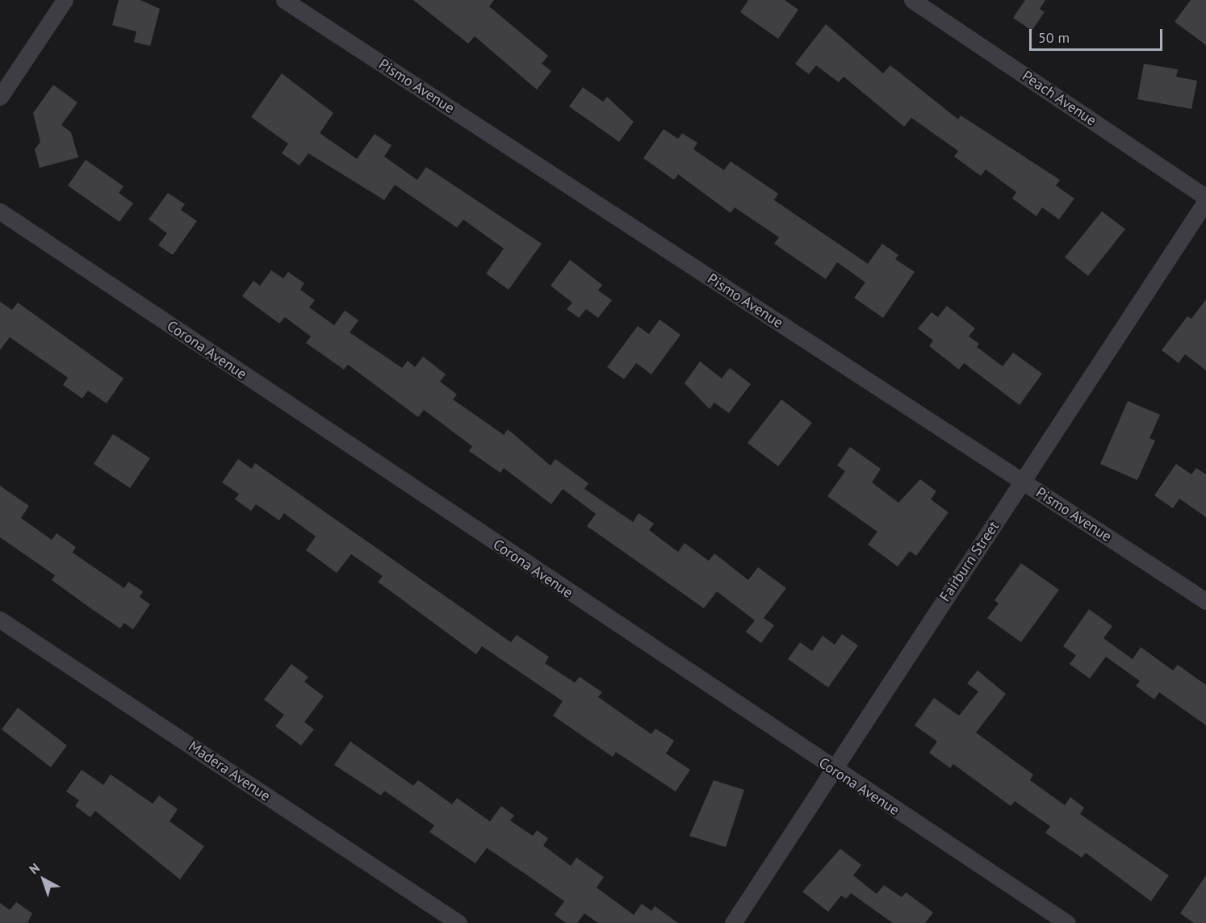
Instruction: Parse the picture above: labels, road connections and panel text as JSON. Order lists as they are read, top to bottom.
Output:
{
  "streets": {
    "street": [
      "Pismo Avenue",
      "Peach Avenue",
      "Corona Avenue",
      "Fairburn Street",
      "Madera Avenue"
    ]
  },
  "crossings": [
    ["Pismo Avenue", "Fairburn Street"],
    ["Peach Avenue", "Fairburn Street"],
    ["Corona Avenue", "Fairburn Street"]
  ],
  "scale_bar": "50 m",
  "north": "top left"
}
